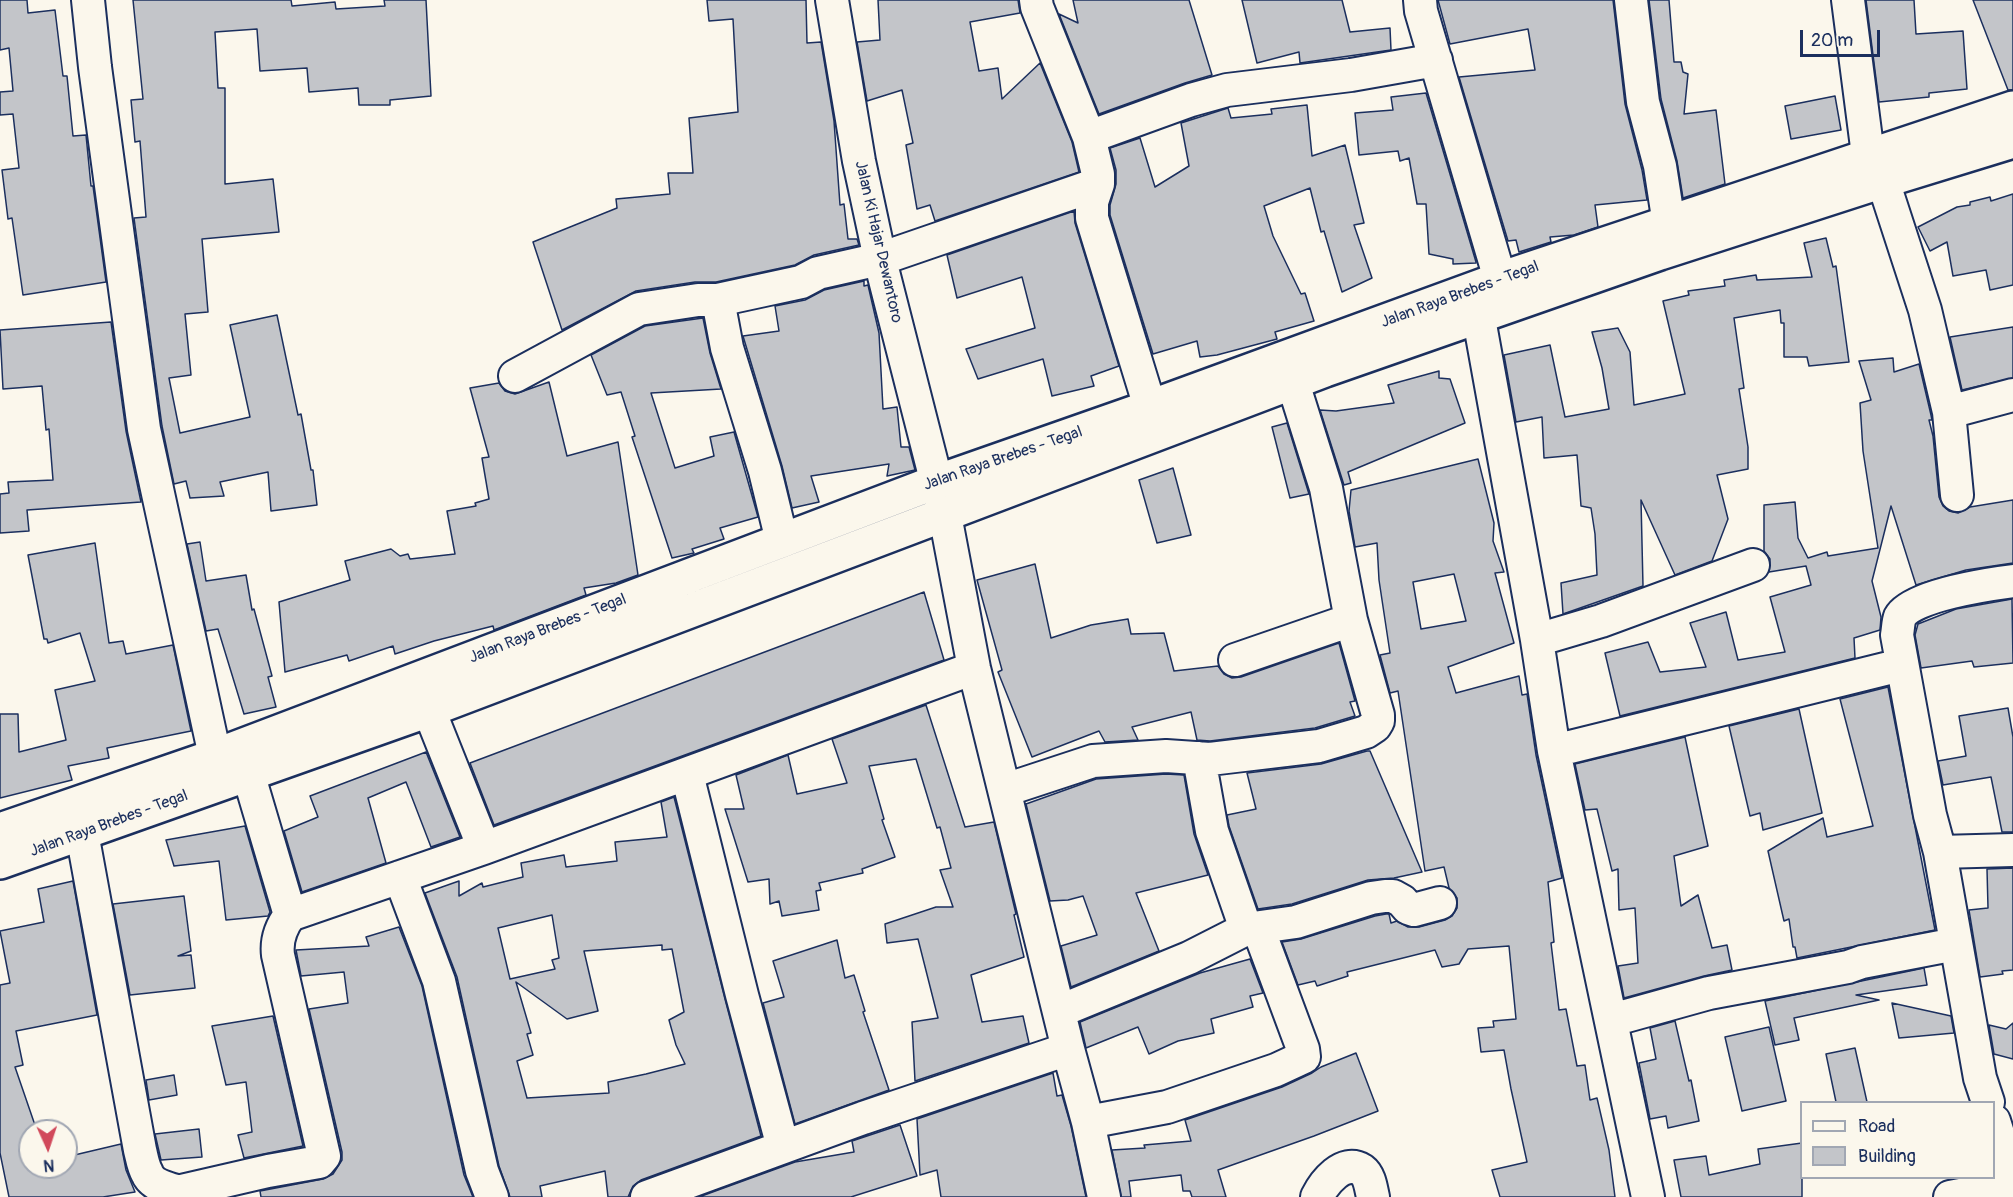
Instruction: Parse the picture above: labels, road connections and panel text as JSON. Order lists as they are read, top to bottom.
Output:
{
  "streets": {
    "highway": ["Jalan Raya Brebes - Tegal"],
    "street": ["Jalan Ki Hajar Dewantoro"]
  },
  "crossings": [
    ["Jalan Ki Hajar Dewantoro", "Jalan Raya Brebes - Tegal"]
  ],
  "legend": ["Road", "Building"],
  "scale_bar": "20 m",
  "north": "bottom"
}
